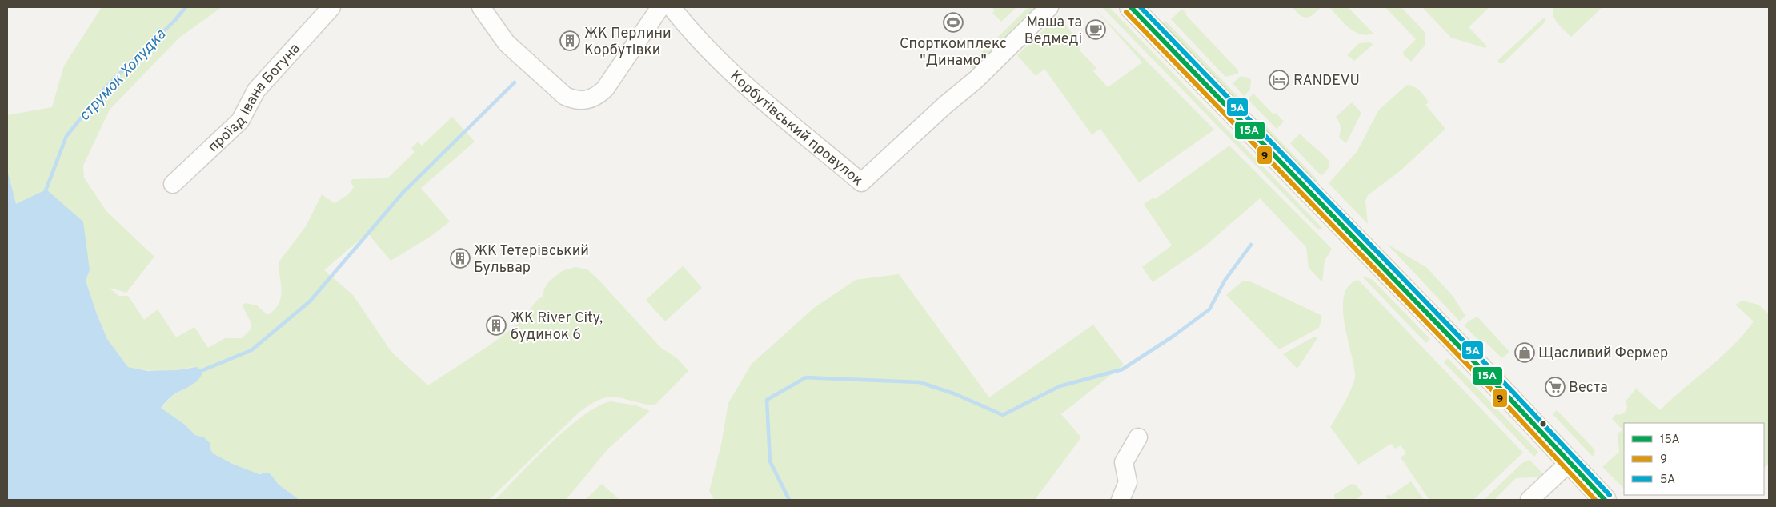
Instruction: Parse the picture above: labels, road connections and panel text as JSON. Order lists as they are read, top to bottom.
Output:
{
  "streets": {
    "street": ["проїзд Івана Богуна", "Корбутівський провулок"]
  },
  "water": ["струмок Холудка"],
  "places": {
    "sports": ["Спорткомплекс \"Динамо\""],
    "cafe": ["Маша та Ведмеді"],
    "building": ["ЖК Перлини Корбутівки", "ЖК Тетерівський Бульвар", "ЖК River City, будинок 6"],
    "hotel": ["RANDEVU"],
    "shop": ["Щасливий Фермер"],
    "supermarket": ["Веста"]
  },
  "lines": ["transit line 15A", "transit line 5А", "transit line 9"],
  "legend": ["15A", "9", "5А"]
}
